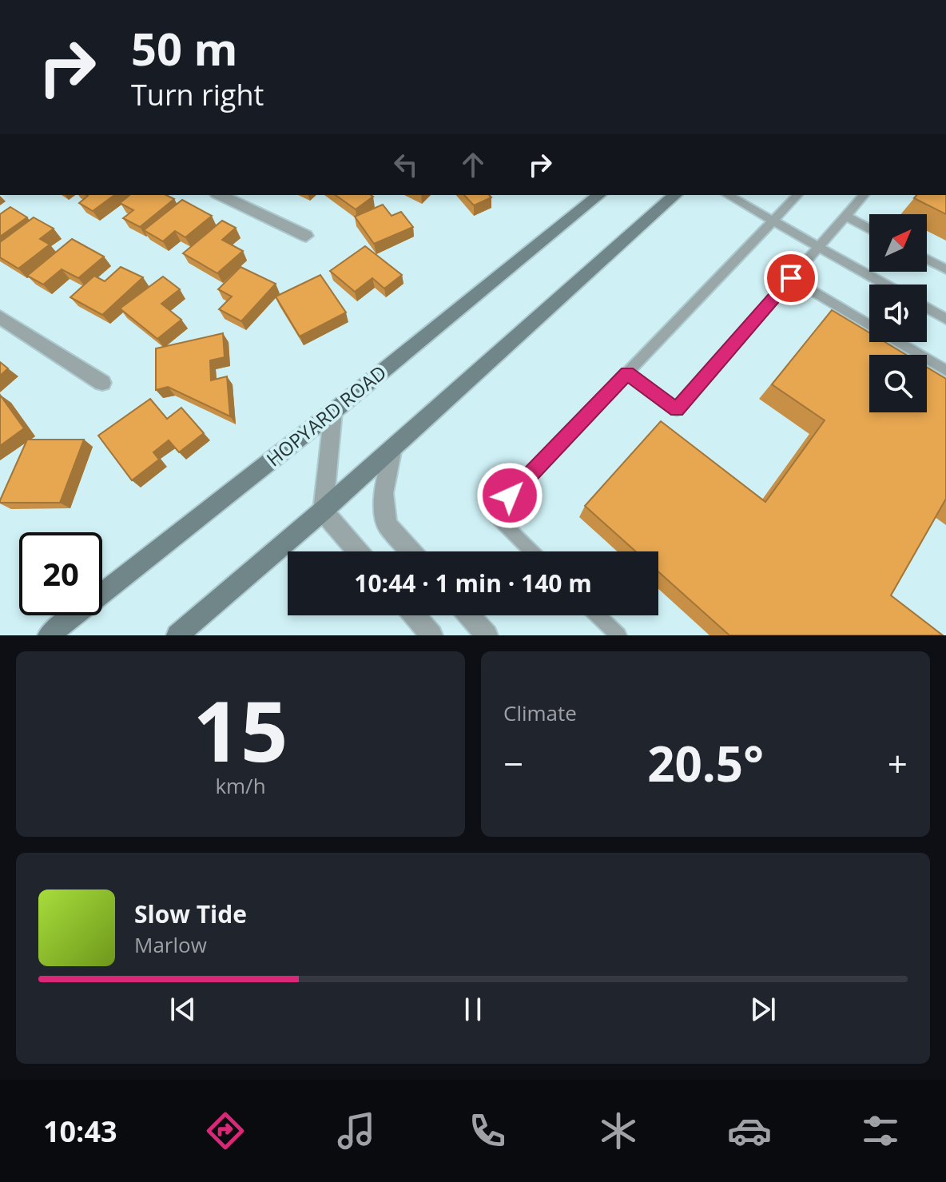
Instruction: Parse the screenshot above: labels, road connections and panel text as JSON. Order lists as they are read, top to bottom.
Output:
{
  "streets": {
    "main road": ["HOPYARD ROAD"]
  },
  "north": "top right",
  "page": {
    "turn": ["50 m", "Turn right"],
    "limit": "20",
    "trip": "10:44 · 1 min · 140 m",
    "tile": [
      ["15", "km/h"],
      "Climate"
    ],
    "heat": ["−", "20.5°", "+"],
    "song": ["Slow Tide", "Marlow"],
    "tabs": "10:43"
  }
}
